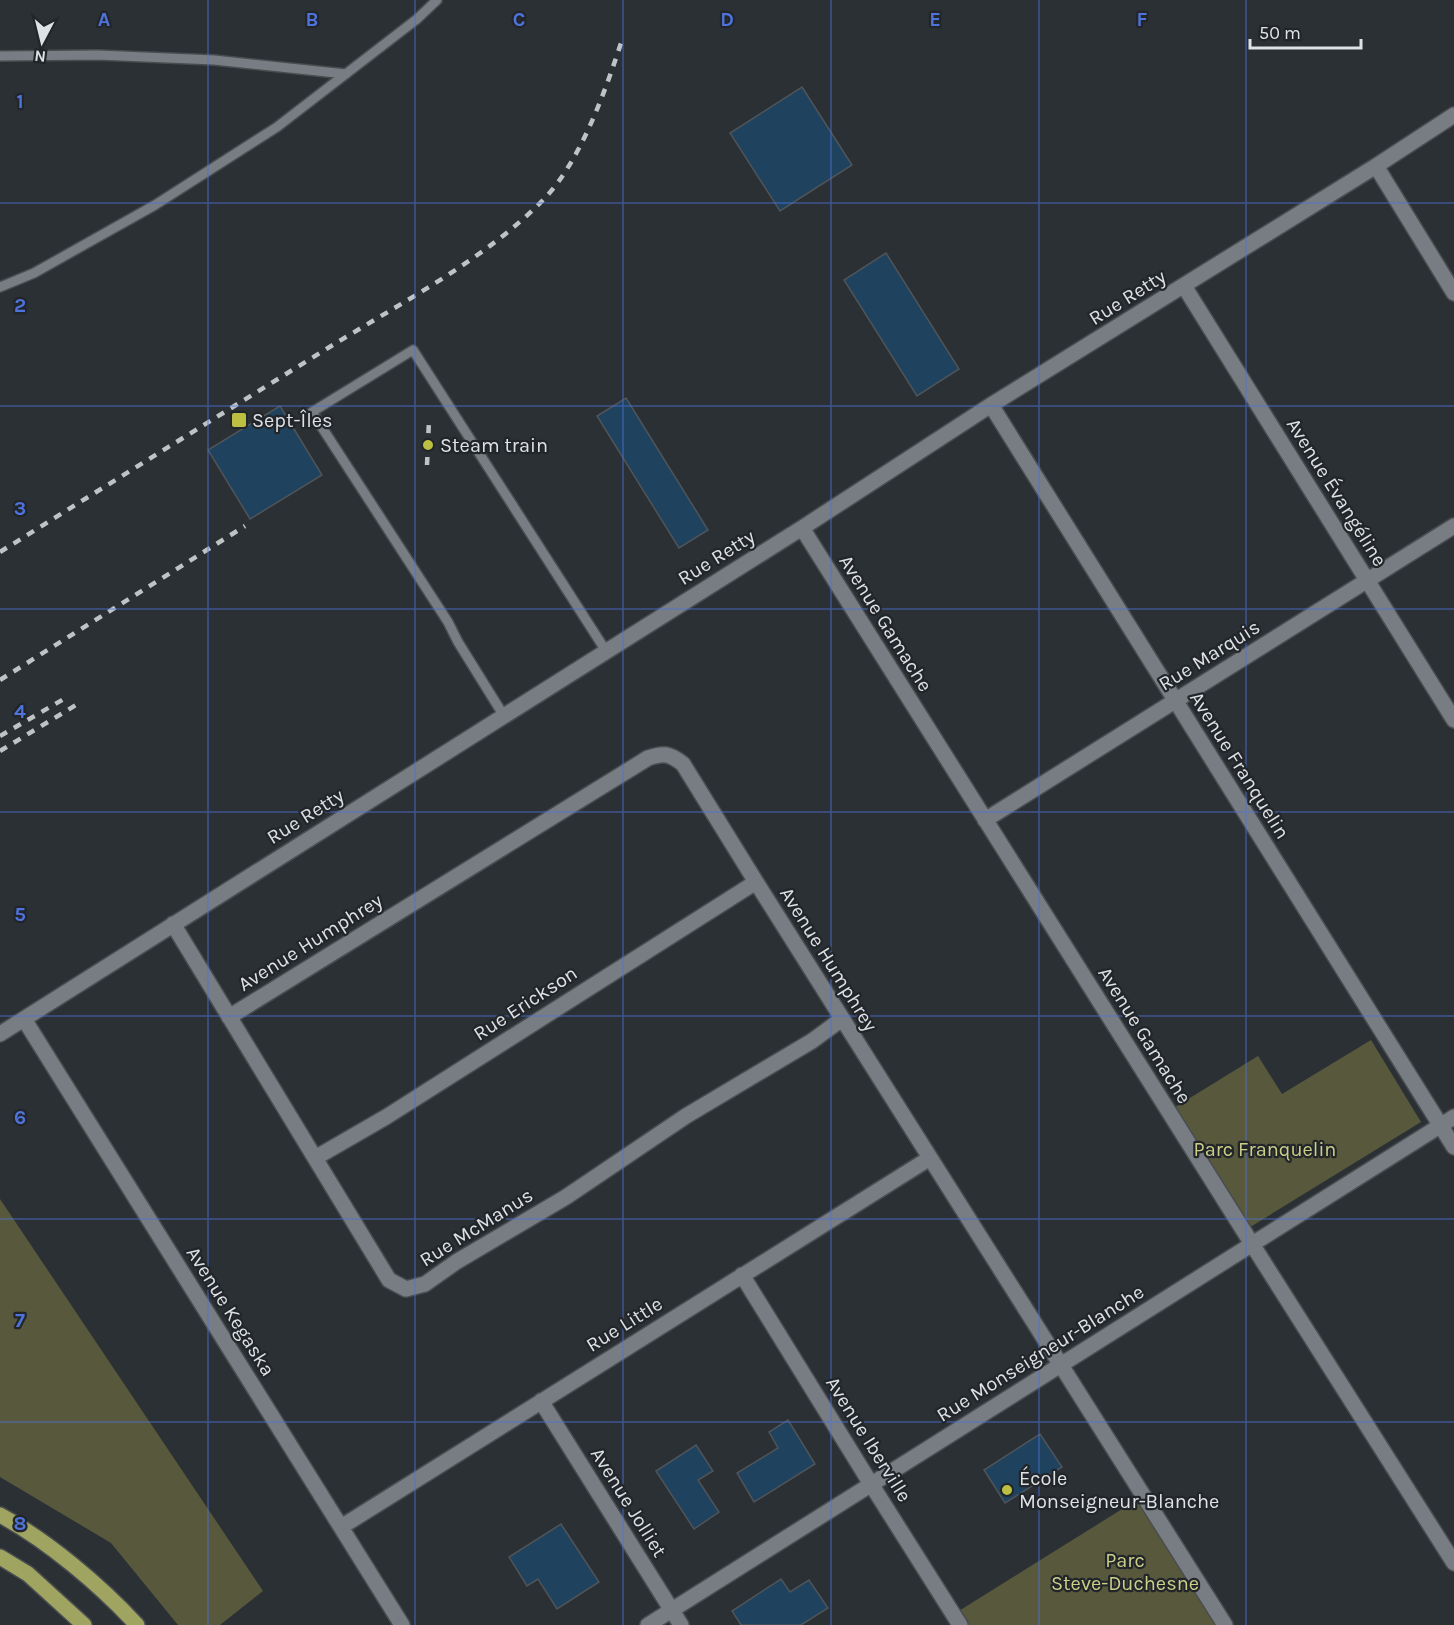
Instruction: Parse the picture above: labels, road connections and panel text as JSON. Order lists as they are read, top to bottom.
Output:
{
  "streets": {
    "street": [
      "Rue Retty",
      "Avenue Évangéline",
      "Avenue Gamache",
      "Rue Marquis",
      "Avenue Franquelin",
      "Avenue Humphrey",
      "Rue Erickson",
      "Rue McManus",
      "Avenue Kegaska",
      "Rue Little",
      "Rue Monseigneur-Blanche",
      "Avenue Iberville",
      "Avenue Jolliet"
    ]
  },
  "crossings": [
    ["Rue Retty", "Avenue Évangéline"],
    ["Rue Retty", "Avenue Gamache"],
    ["Rue Retty", "Avenue Franquelin"],
    ["Rue Retty", "Rue McManus"],
    ["Rue Retty", "Avenue Kegaska"],
    ["Avenue Évangéline", "Rue Marquis"],
    ["Avenue Gamache", "Rue Marquis"],
    ["Avenue Gamache", "Rue Monseigneur-Blanche"],
    ["Rue Marquis", "Avenue Franquelin"],
    ["Avenue Franquelin", "Rue Monseigneur-Blanche"],
    ["Avenue Humphrey", "Rue Erickson"],
    ["Avenue Humphrey", "Rue McManus"],
    ["Avenue Humphrey", "Rue Little"],
    ["Avenue Humphrey", "Rue Monseigneur-Blanche"],
    ["Rue Erickson", "Rue McManus"],
    ["Avenue Kegaska", "Rue Little"],
    ["Rue Little", "Avenue Iberville"],
    ["Rue Little", "Avenue Jolliet"],
    ["Rue Monseigneur-Blanche", "Avenue Iberville"],
    ["Rue Monseigneur-Blanche", "Avenue Jolliet"]
  ],
  "parks": ["Parc Franquelin", "Parc Steve-Duchesne"],
  "places": {
    "transit": ["Sept-Îles"],
    "other": ["Steam train", "École Monseigneur-Blanche"]
  },
  "scale_bar": "50 m",
  "north": "bottom",
  "grid": {
    "columns": [
      "A",
      "B",
      "C",
      "D",
      "E",
      "F"
    ],
    "rows": [
      "1",
      "2",
      "3",
      "4",
      "5",
      "6",
      "7",
      "8"
    ]
  }
}
